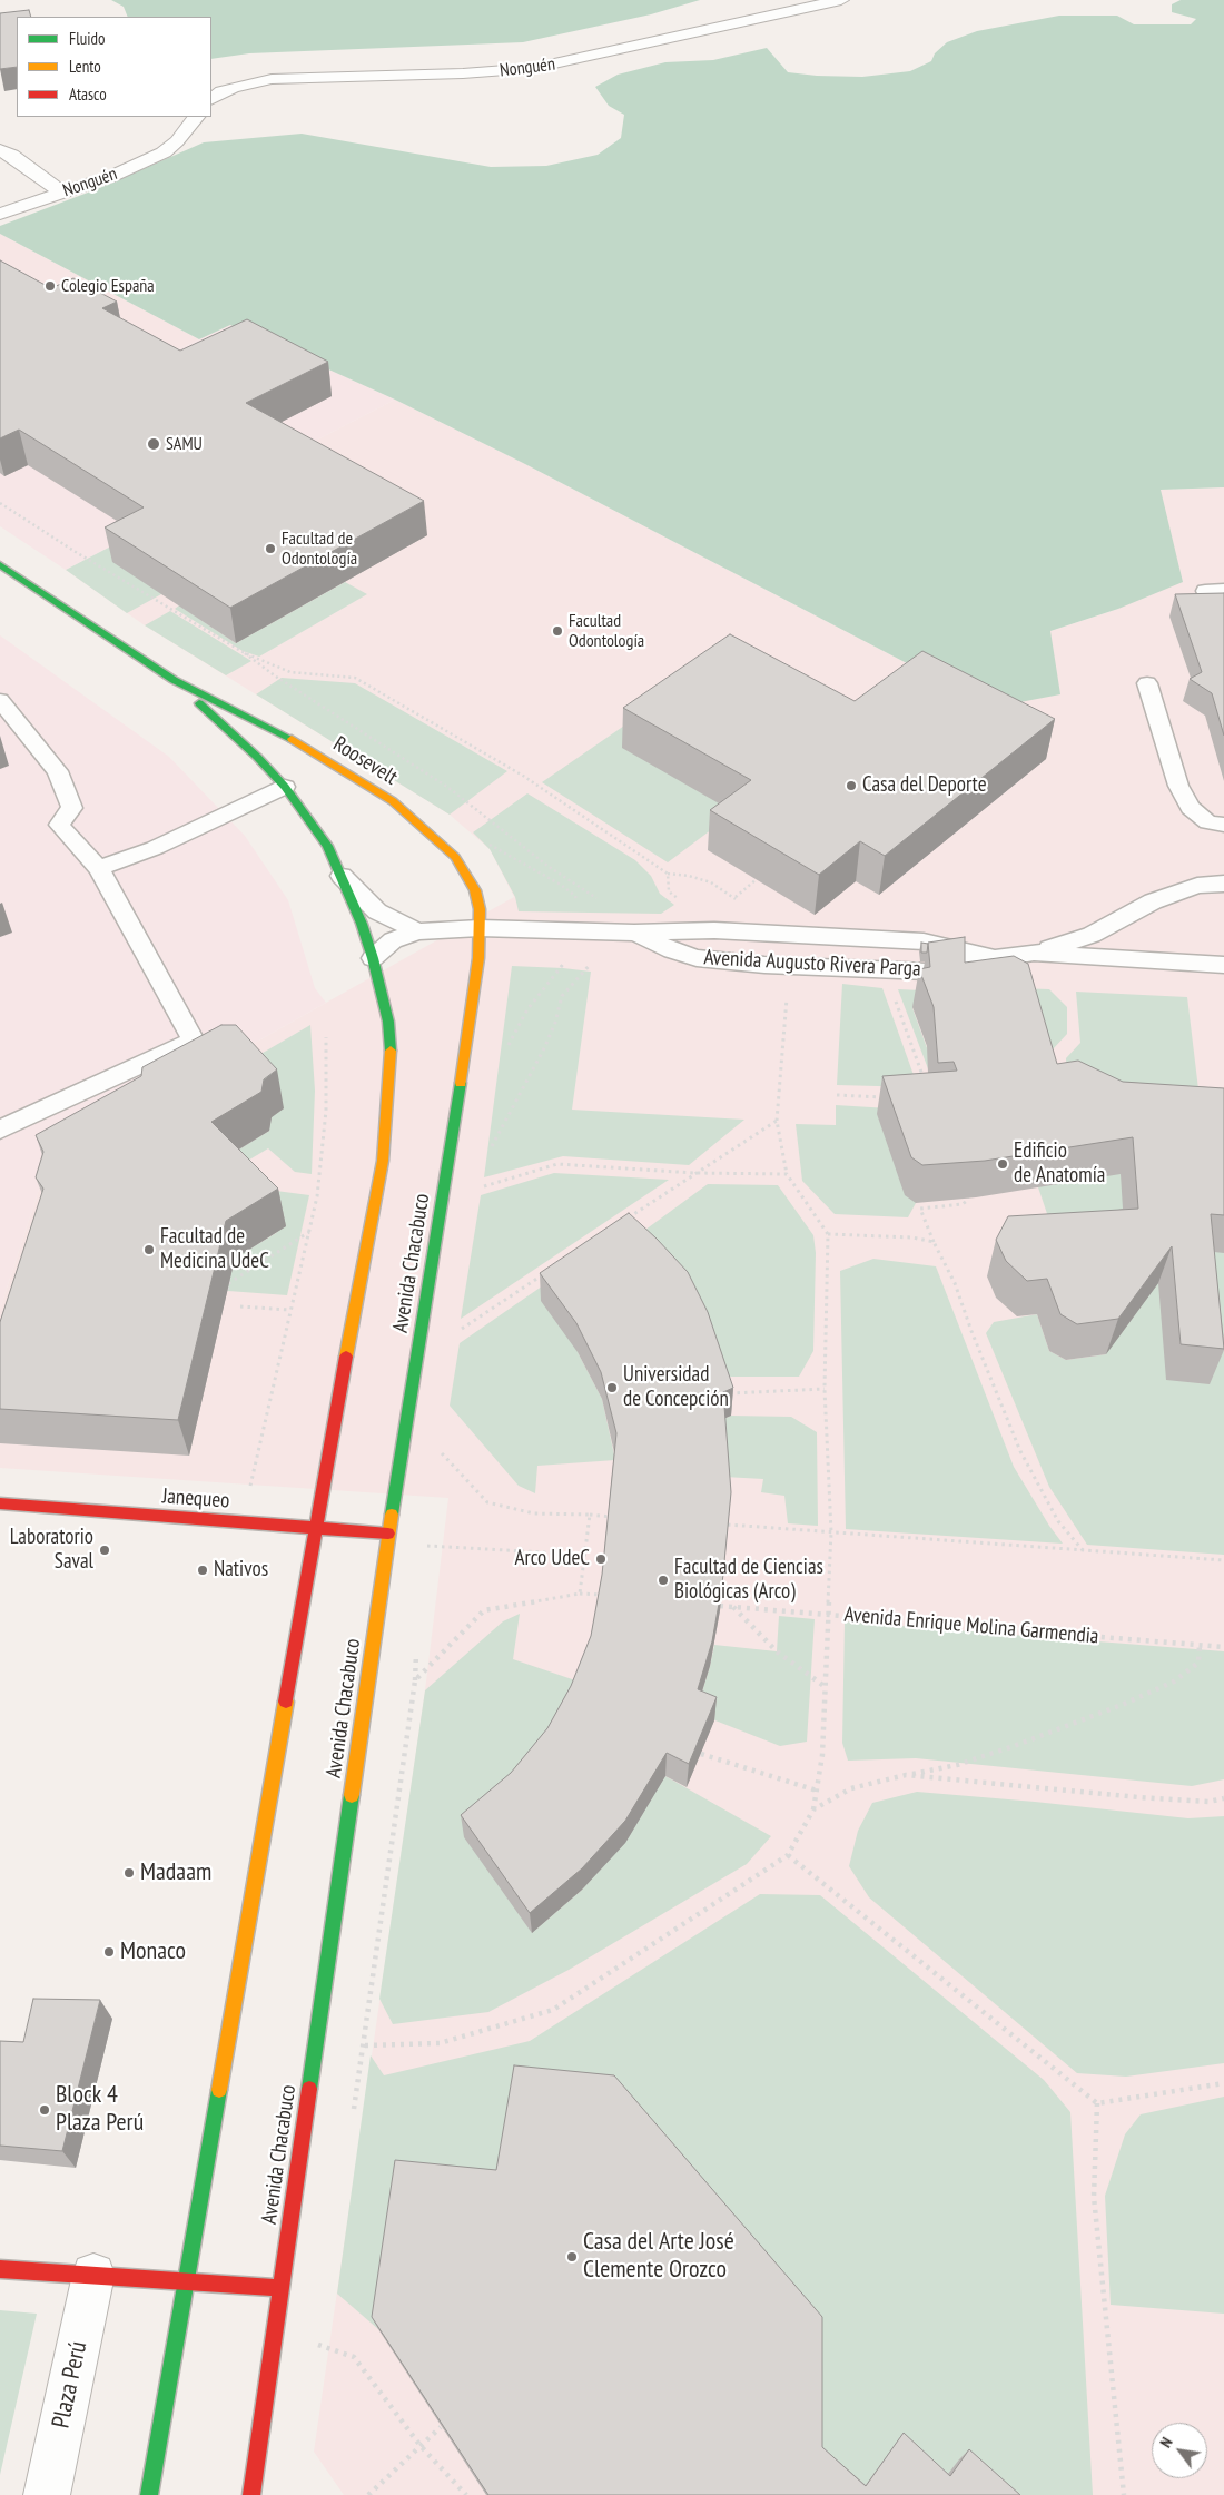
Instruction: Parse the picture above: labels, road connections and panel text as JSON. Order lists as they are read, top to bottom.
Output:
{
  "streets": {
    "main road": ["Roosevelt", "Avenida Chacabuco", "Janequeo"],
    "street": ["Nonguén", "Plaza Perú"],
    "lane": ["Avenida Augusto Rivera Parga"],
    "path": ["Avenida Enrique Molina Garmendia"]
  },
  "crossings": [
    ["Roosevelt", "Avenida Augusto Rivera Parga"],
    ["Roosevelt", "Avenida Chacabuco"],
    ["Avenida Augusto Rivera Parga", "Avenida Chacabuco"],
    ["Avenida Chacabuco", "Janequeo"]
  ],
  "places": [
    "Colegio España",
    "SAMU",
    "Facultad de Odontología",
    "Facultad Odontología",
    "Casa del Deporte",
    "Edificio de Anatomía",
    "Facultad de Medicina UdeC",
    "Universidad de Concepción",
    "Laboratorio Saval",
    "Arco UdeC",
    "Nativos",
    "Facultad de Ciencias Biológicas (Arco)",
    "Madaam",
    "Monaco",
    "Block 4 Plaza Perú",
    "Casa del Arte José Clemente Orozco"
  ],
  "legend": ["Fluido", "Lento", "Atasco"],
  "north": "top left"
}
